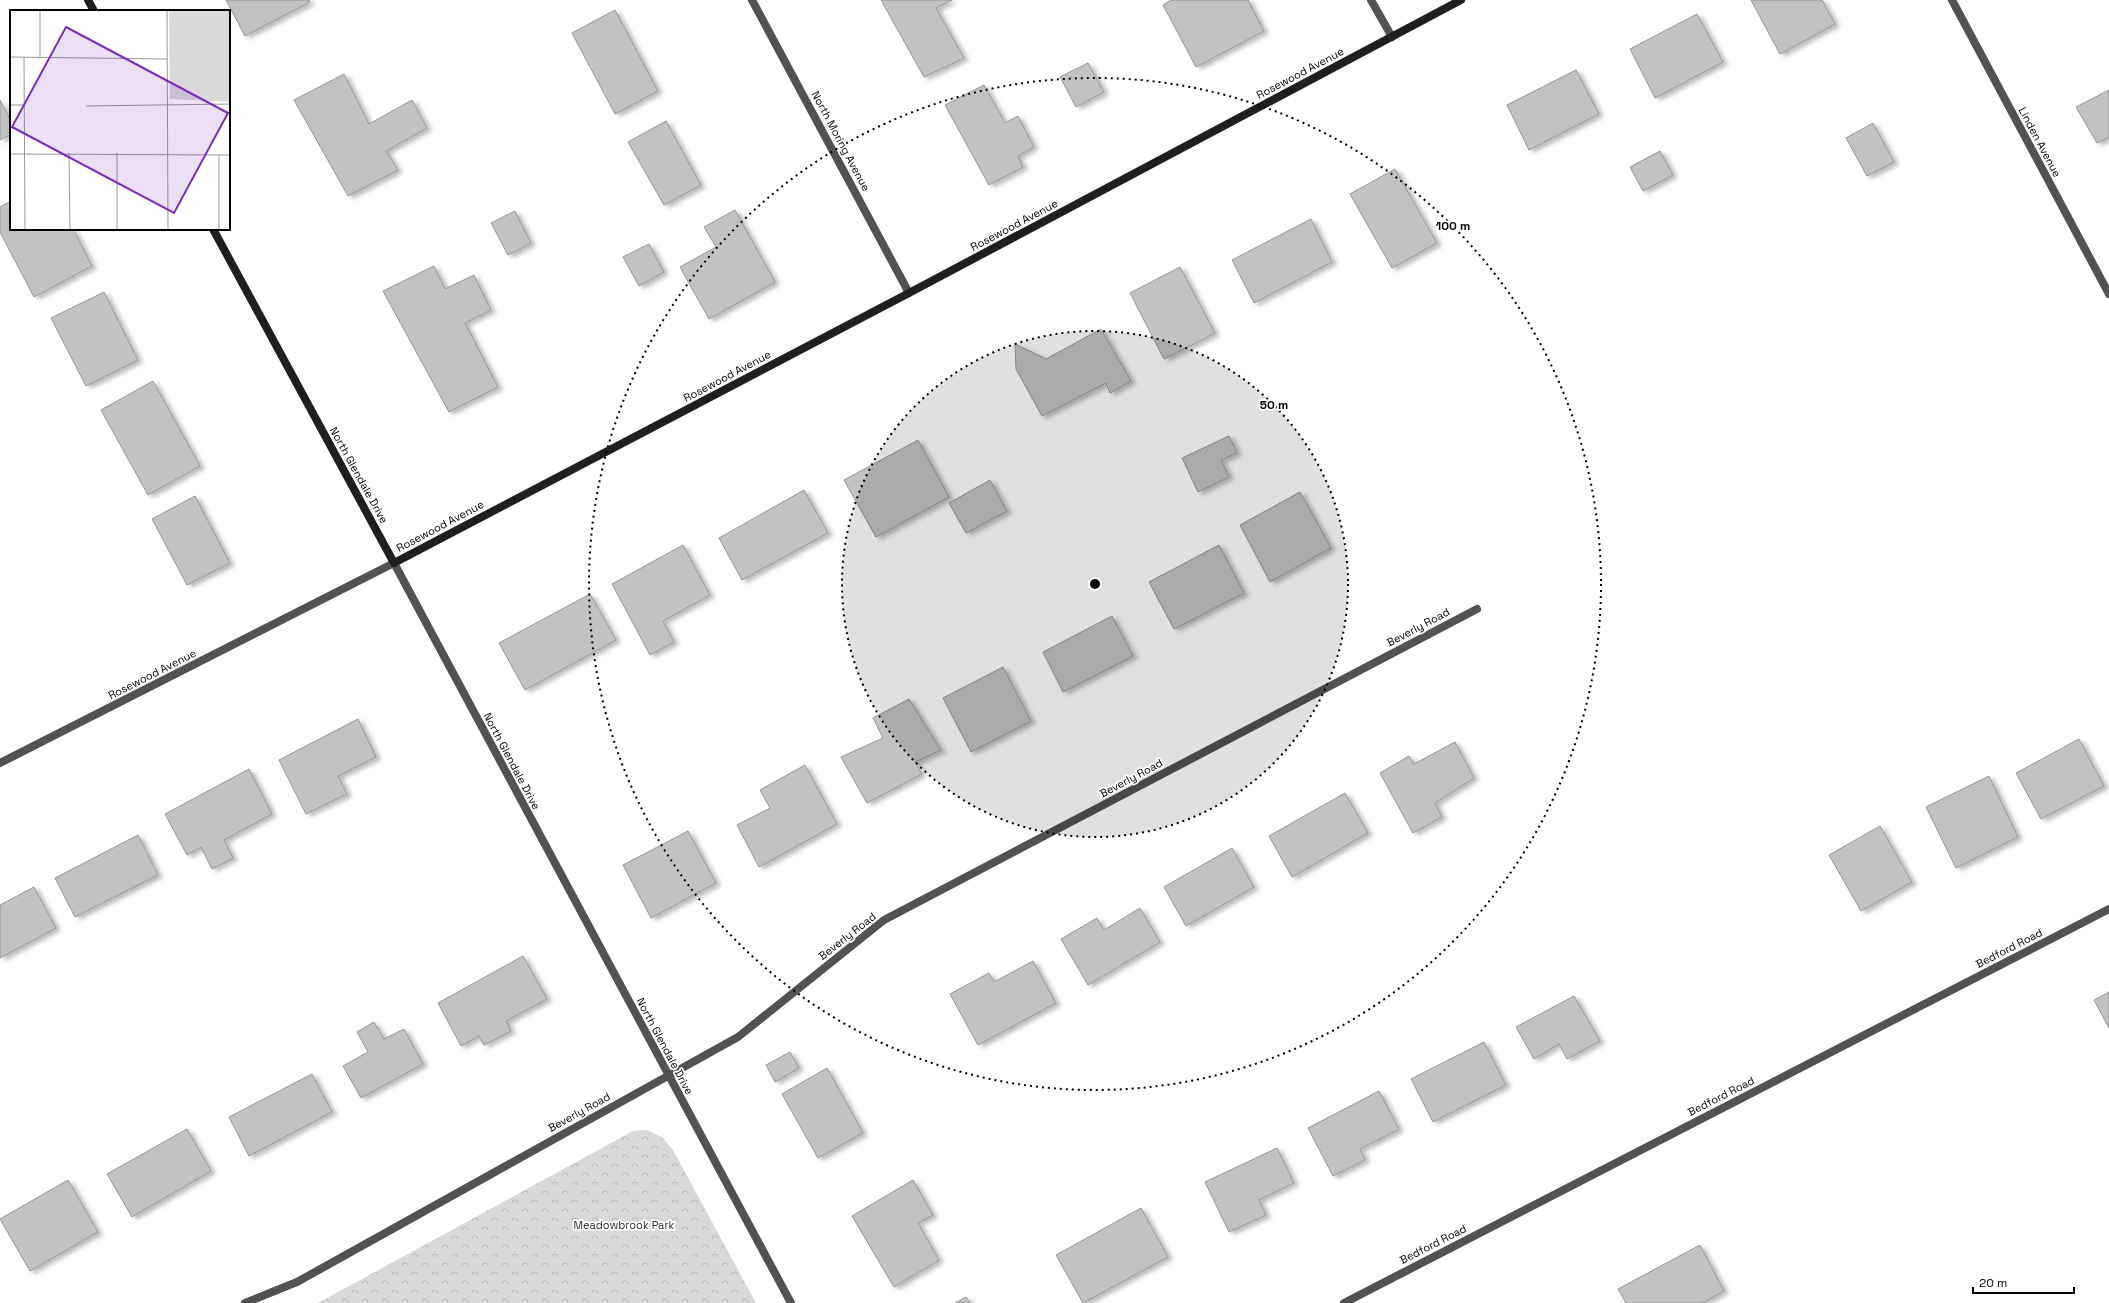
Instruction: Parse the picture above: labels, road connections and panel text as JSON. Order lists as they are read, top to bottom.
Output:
{
  "streets": {
    "street": [
      "Rosewood Avenue",
      "North Moring Avenue",
      "Linden Avenue",
      "North Glendale Drive",
      "Beverly Road",
      "Bedford Road"
    ]
  },
  "crossings": [
    ["Rosewood Avenue", "North Moring Avenue"],
    ["Rosewood Avenue", "North Glendale Drive"],
    ["North Glendale Drive", "Beverly Road"]
  ],
  "parks": ["Meadowbrook Park"],
  "scale_bar": "20 m",
  "rings": ["100 m", "50 m"]
}
